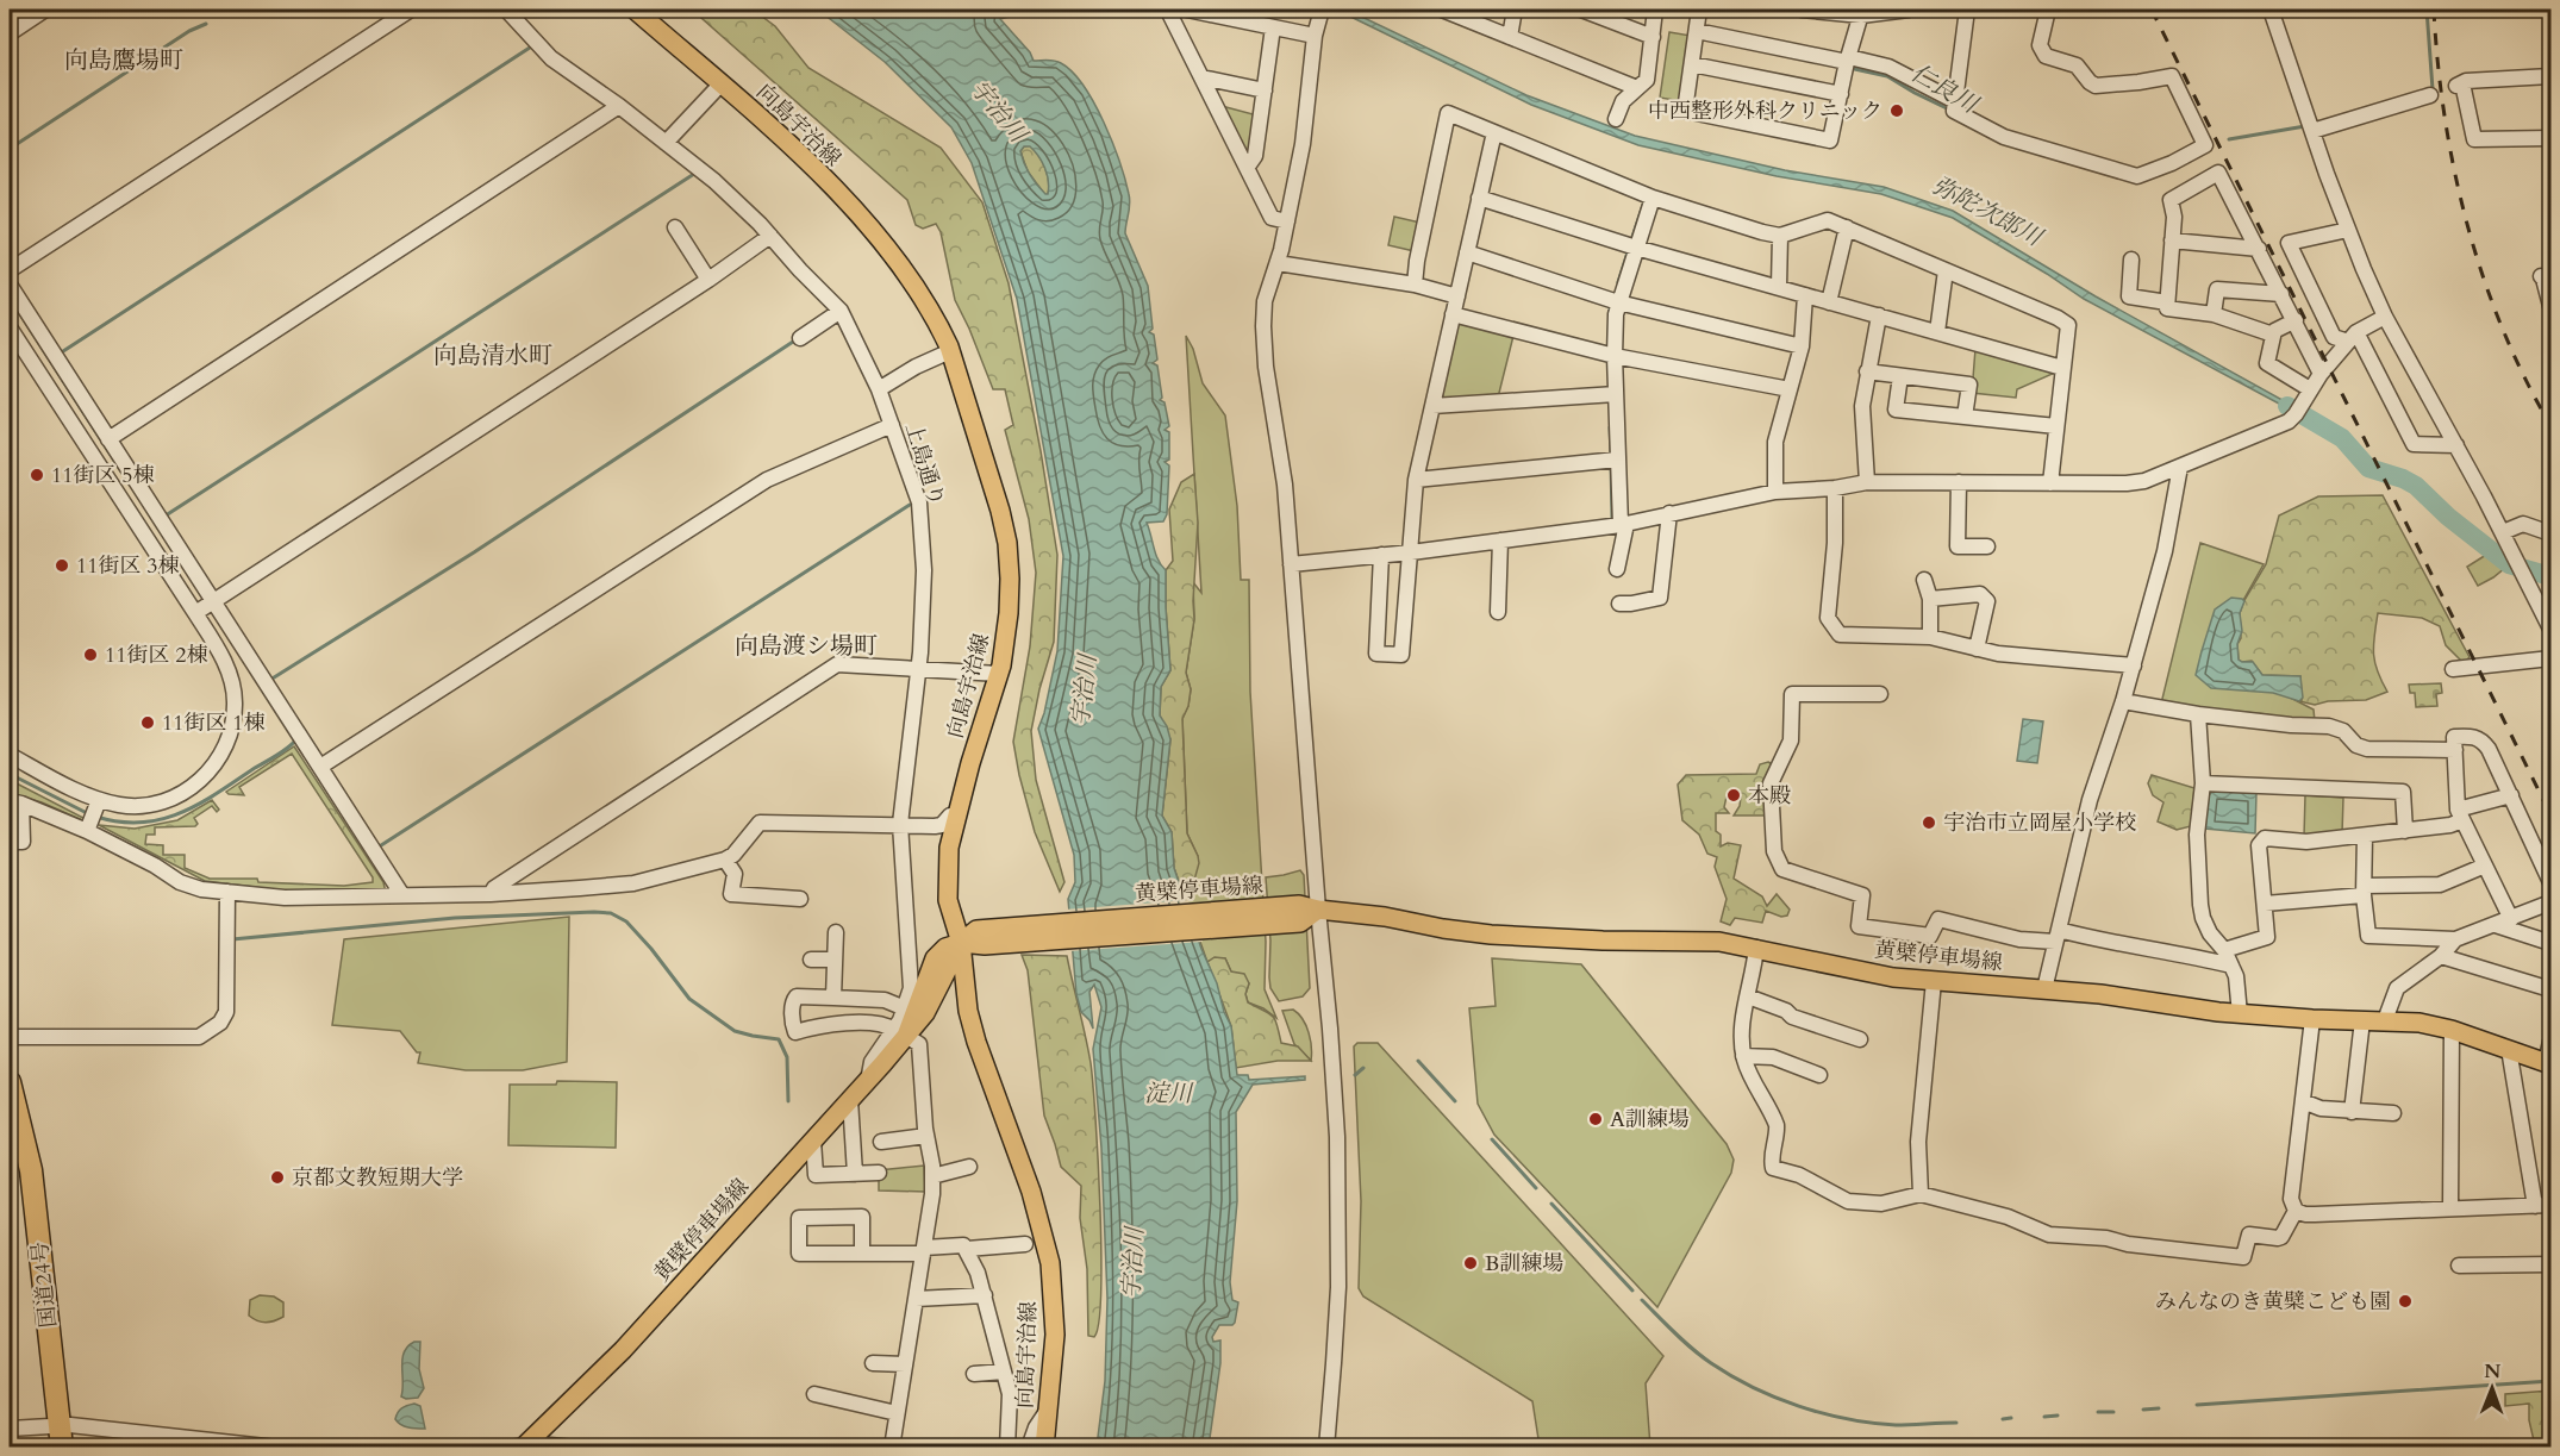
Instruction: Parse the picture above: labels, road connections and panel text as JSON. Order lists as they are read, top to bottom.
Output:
{
  "streets": {
    "highway": ["国道24号"],
    "main road": ["向島宇治線", "黄檗停車場線"],
    "street": ["上島通り"]
  },
  "crossings": [
    ["向島宇治線", "黄檗停車場線"],
    ["上島通り", "黄檗停車場線"]
  ],
  "districts": ["向島鷹場町", "向島清水町", "向島渡シ場町"],
  "water": [
    "仁良川",
    "宇治川",
    "弥陀次郎川",
    "淀川"
  ],
  "places": [
    "中西整形外科クリニック",
    "11街区 5棟",
    "11街区 3棟",
    "11街区 2棟",
    "11街区 1棟",
    "本殿",
    "宇治市立岡屋小学校",
    "A訓練場",
    "京都文教短期大学",
    "B訓練場",
    "みんなのき黄檗こども園"
  ],
  "north": "top"
}
